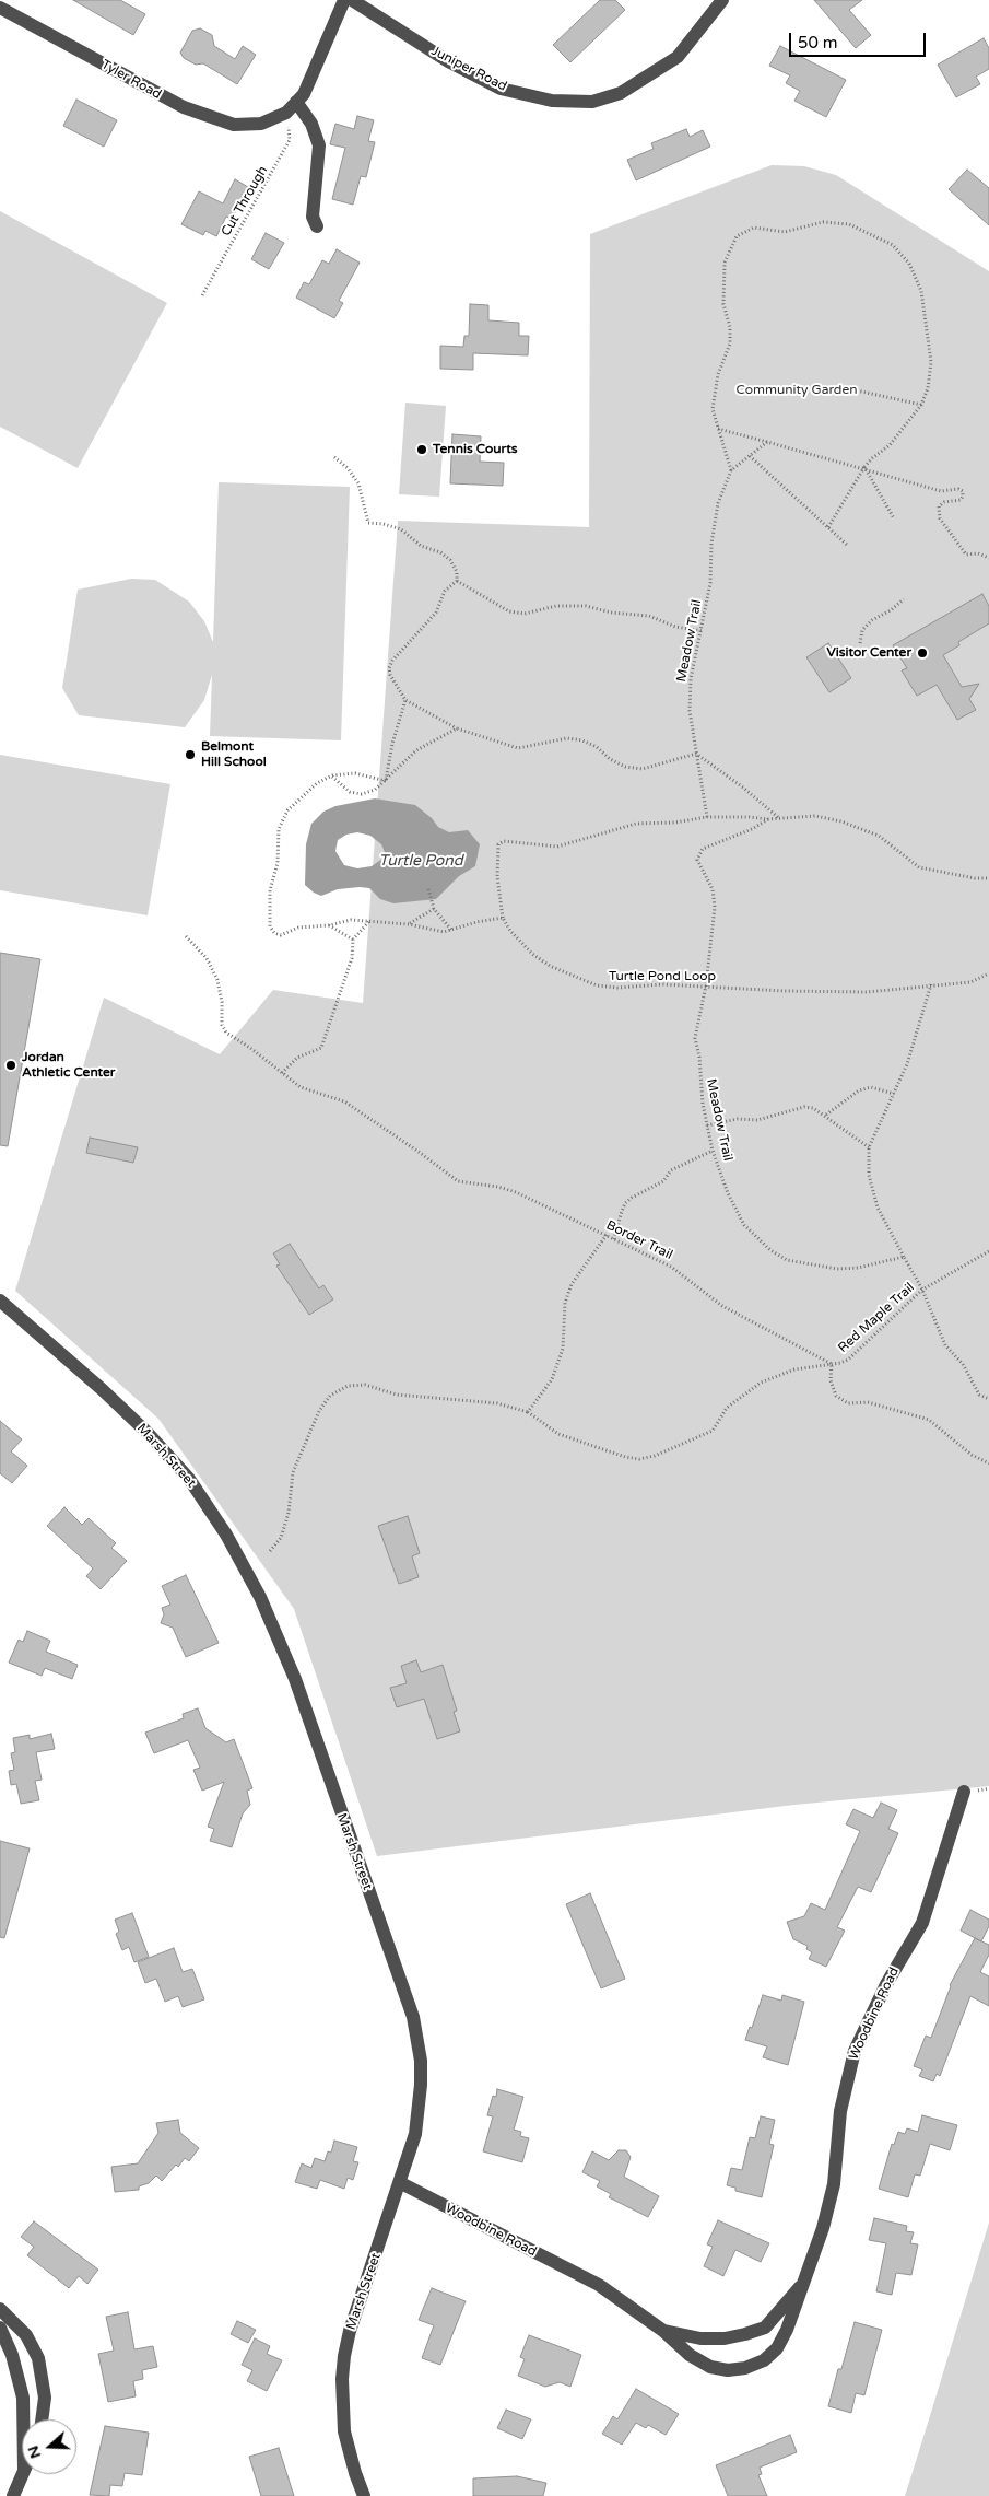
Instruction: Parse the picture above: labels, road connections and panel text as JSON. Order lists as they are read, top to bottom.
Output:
{
  "streets": {
    "street": [
      "Juniper Road",
      "Tyler Road",
      "Marsh Street",
      "Woodbine Road"
    ],
    "path": [
      "Cut Through",
      "Meadow Trail",
      "Turtle Pond Loop",
      "Border Trail",
      "Red Maple Trail"
    ]
  },
  "crossings": [
    ["Tyler Road", "Cut Through"],
    ["Meadow Trail", "Turtle Pond Loop"],
    ["Border Trail", "Red Maple Trail"],
    ["Marsh Street", "Woodbine Road"]
  ],
  "water": ["Turtle Pond"],
  "parks": ["Community Garden"],
  "places": [
    "Tennis Courts",
    "Visitor Center",
    "Belmont Hill School",
    "Jordan Athletic Center"
  ],
  "scale_bar": "50 m",
  "north": "left"
}
